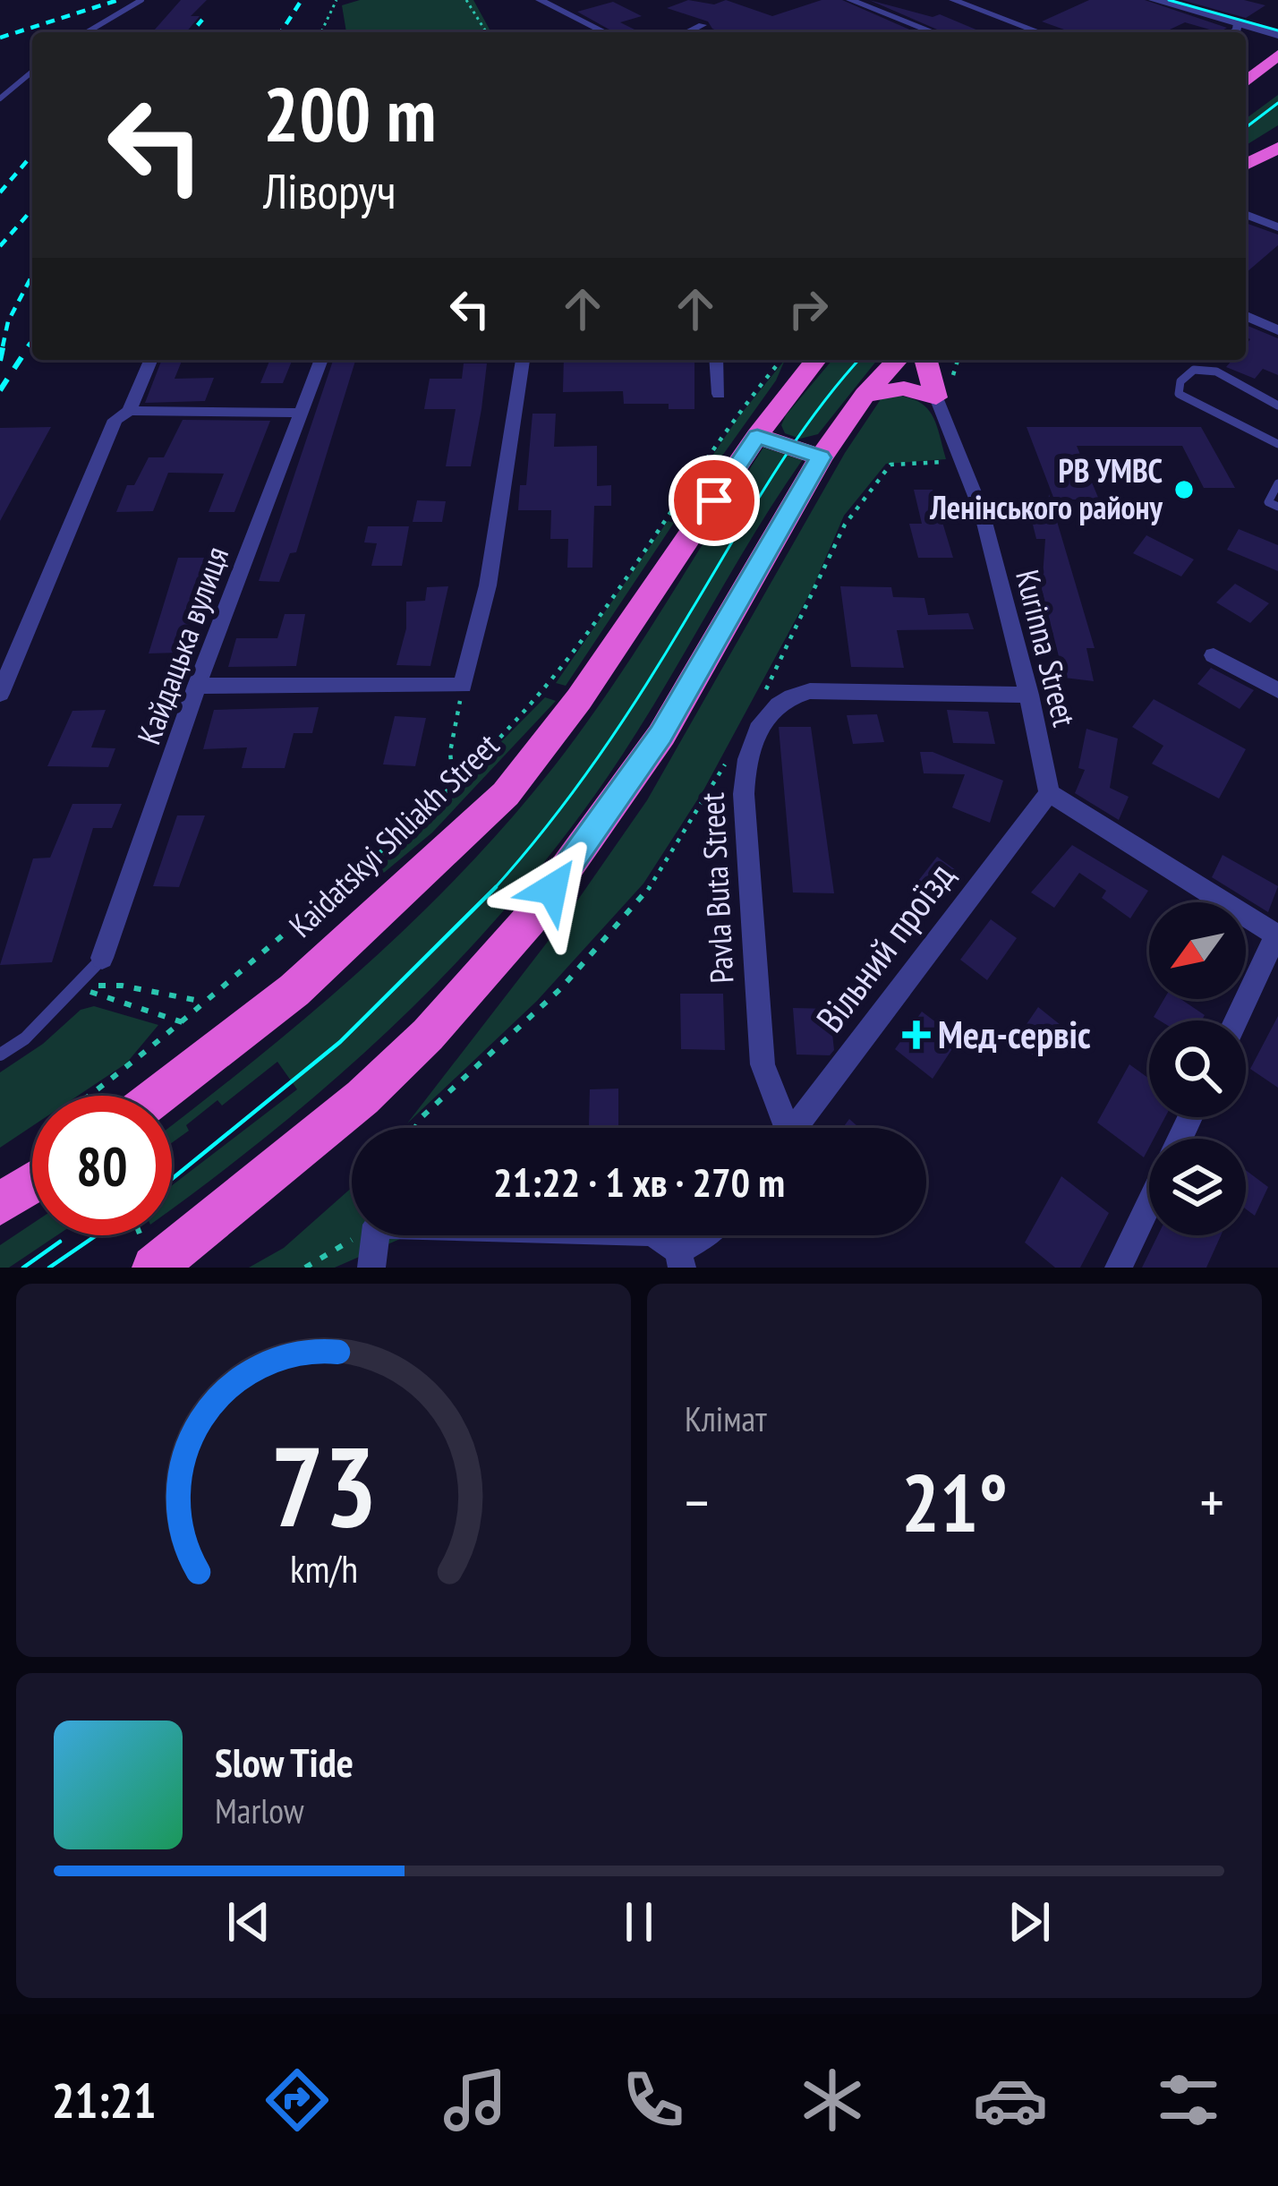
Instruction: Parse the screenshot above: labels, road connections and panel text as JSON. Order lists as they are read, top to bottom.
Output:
{
  "streets": {
    "highway": ["Kaidatskyi Shliakh Street"],
    "street": [
      "Кайдацька вулиця",
      "Kurinna Street",
      "Pavla Buta Street",
      "Вільний проїзд"
    ]
  },
  "crossings": [
    ["Kurinna Street", "Pavla Buta Street"],
    ["Kurinna Street", "Вільний проїзд"]
  ],
  "places": {
    "other": ["РВ УМВС Ленінського району"],
    "health": ["Мед-сервіс"]
  },
  "north": "bottom left",
  "page": {
    "turn": ["200 m", "Ліворуч"],
    "limit": "80",
    "trip": "21:22 · 1 хв · 270 m",
    "tile": "Клімат",
    "heat": ["−", "21°", "+"],
    "song": ["Slow Tide", "Marlow"],
    "tabs": "21:21",
    "gauge": ["73", "km/h"]
  }
}
